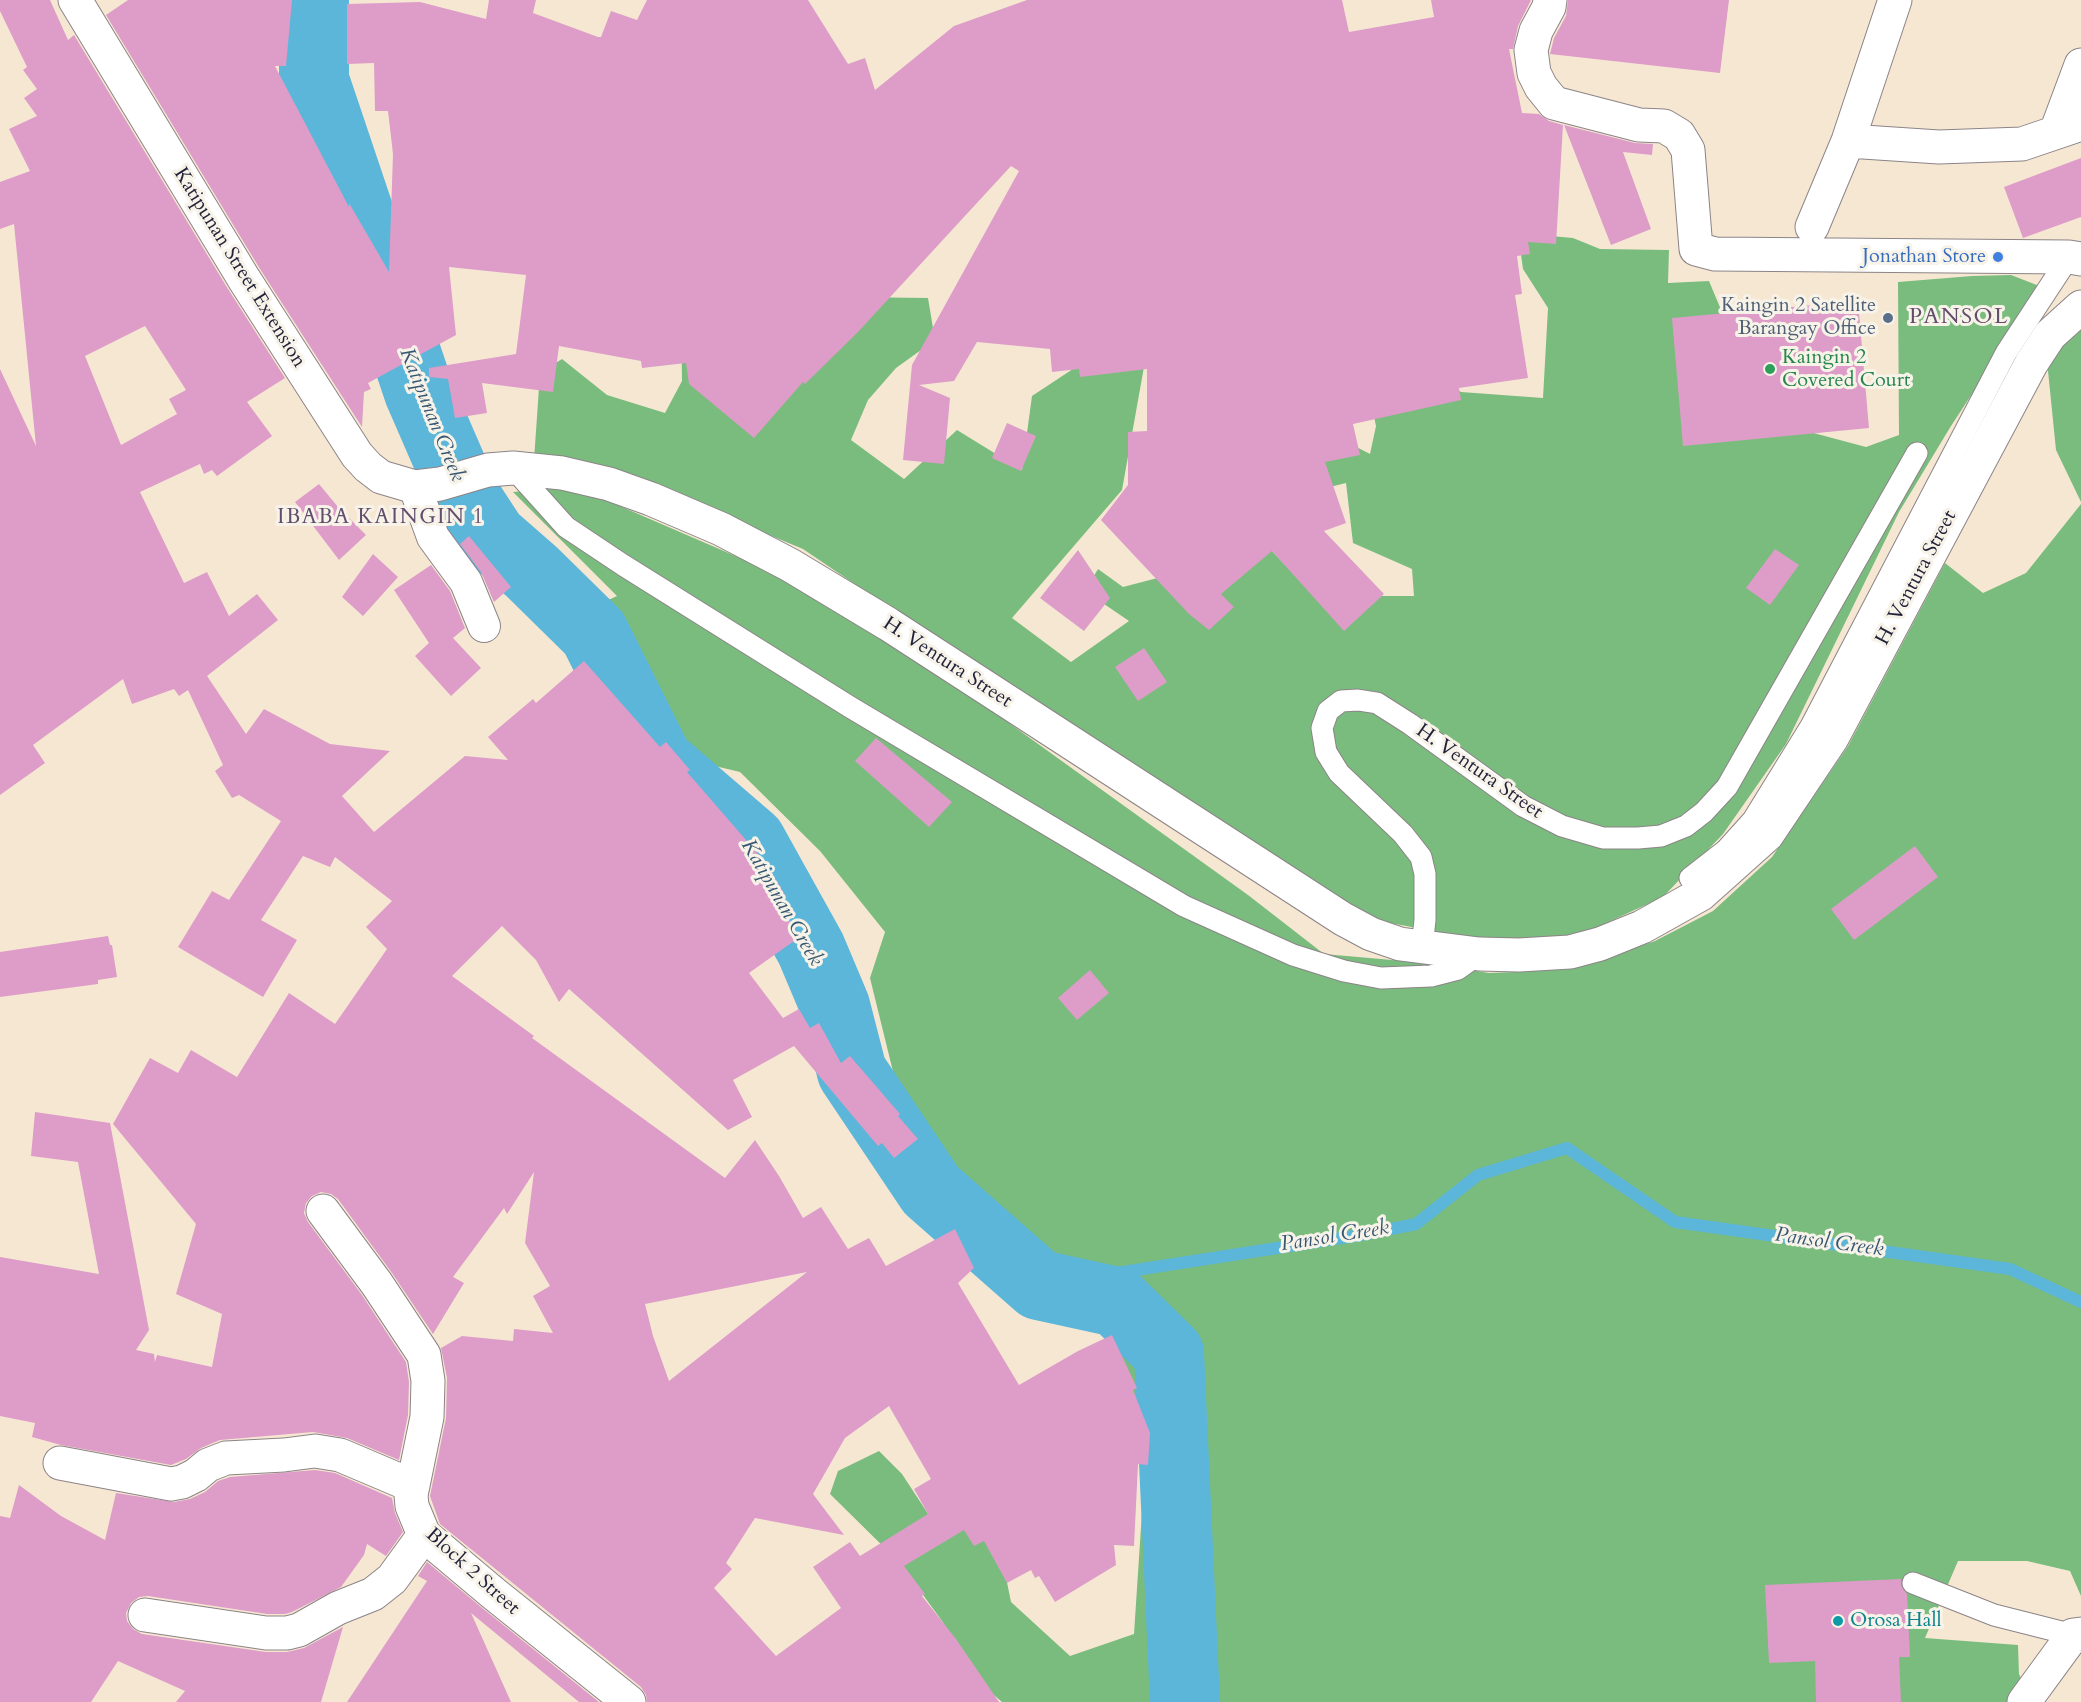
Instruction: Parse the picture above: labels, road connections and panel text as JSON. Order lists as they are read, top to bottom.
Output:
{
  "streets": {
    "street": ["Katipunan Street Extension", "H. Ventura Street", "Block 2 Street"]
  },
  "crossings": [
    ["Katipunan Street Extension", "H. Ventura Street"]
  ],
  "districts": ["PANSOL", "IBABA KAINGIN 1"],
  "water": ["Katipunan Creek", "Pansol Creek"],
  "places": [
    "Jonathan Store",
    "Kaingin 2 Satellite Barangay Office",
    "Kaingin 2 Covered Court",
    "Orosa Hall"
  ]
}
